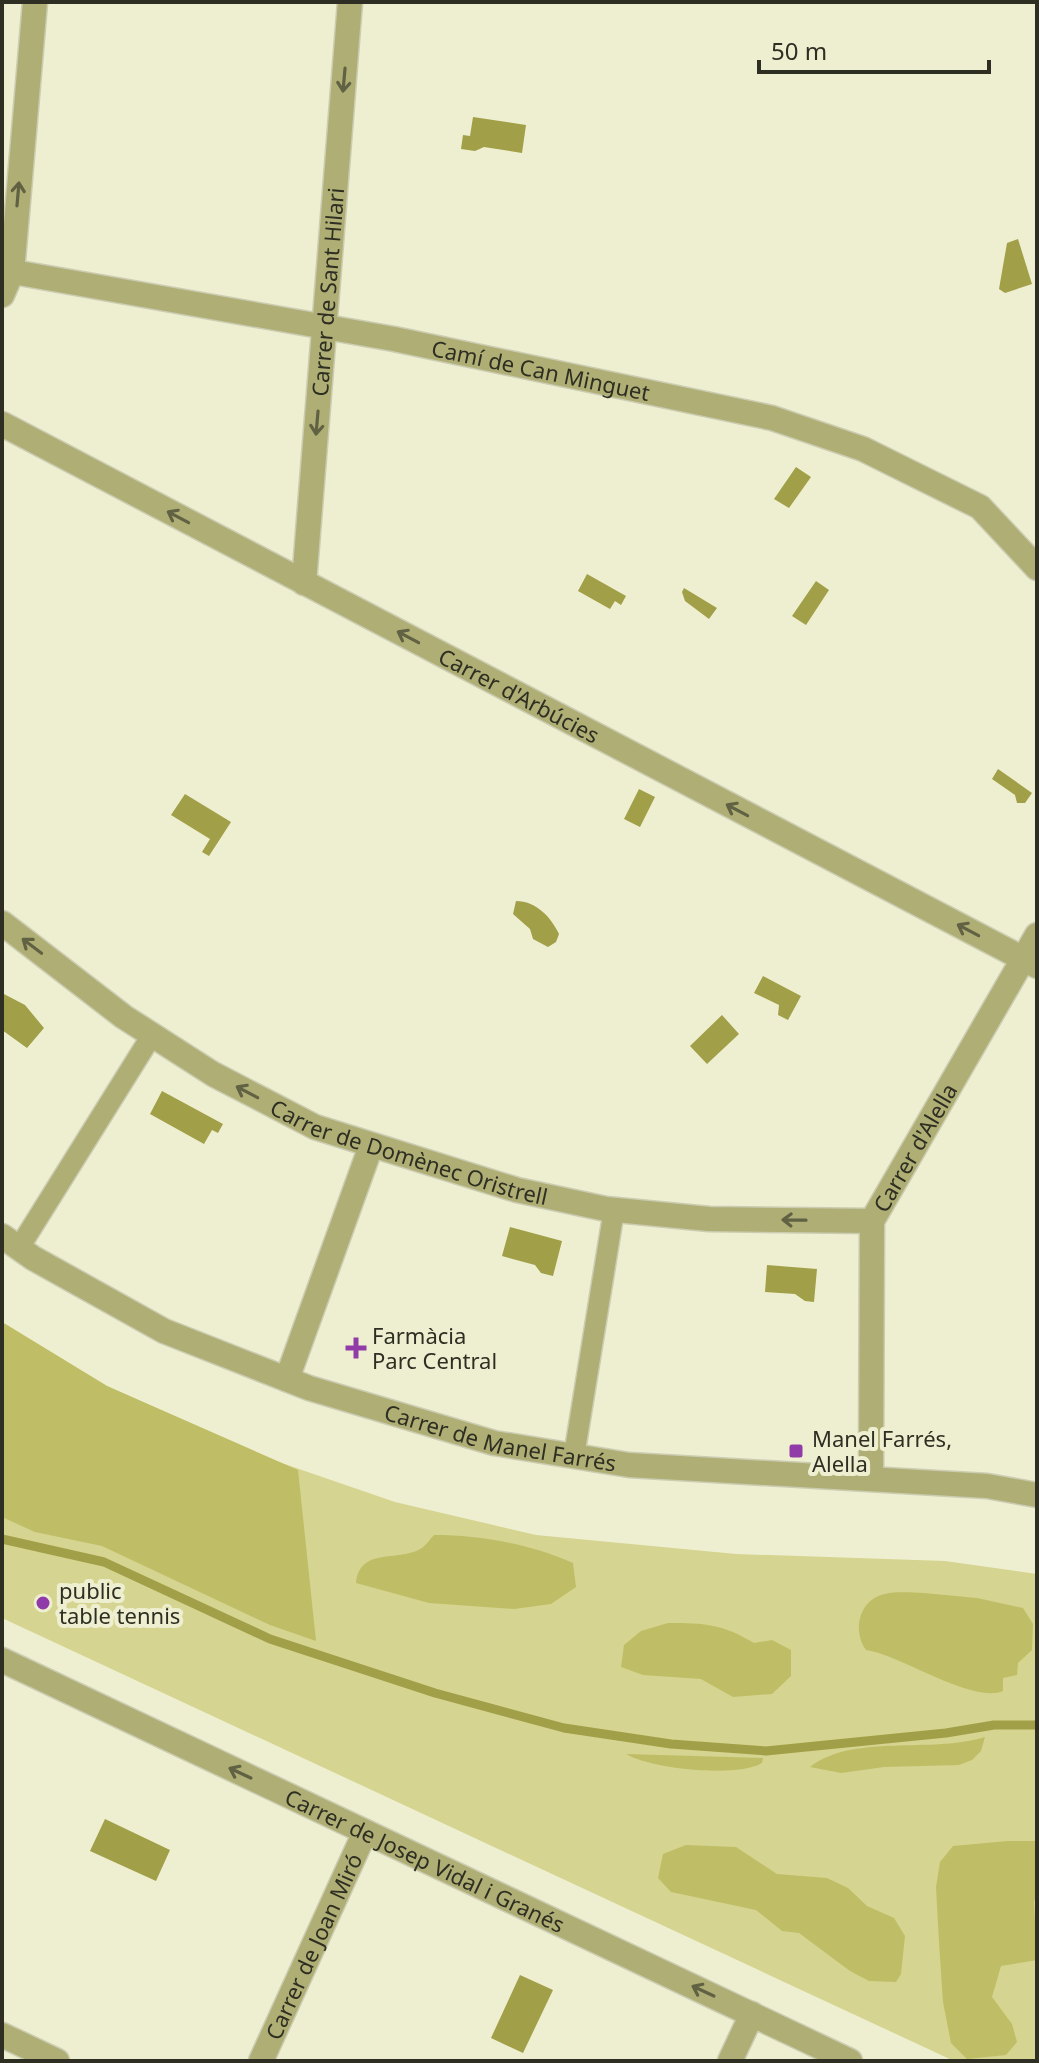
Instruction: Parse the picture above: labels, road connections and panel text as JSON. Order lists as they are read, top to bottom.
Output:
{
  "streets": {
    "street": [
      "Carrer de Sant Hilari",
      "Camí de Can Minguet",
      "Carrer d'Arbúcies",
      "Carrer d'Alella",
      "Carrer de Domènec Oristrell",
      "Carrer de Manel Farrés",
      "Carrer de Josep Vidal i Granés",
      "Carrer de Joan Miró"
    ]
  },
  "crossings": [
    ["Carrer de Sant Hilari", "Camí de Can Minguet"],
    ["Carrer de Sant Hilari", "Carrer d'Arbúcies"],
    ["Carrer d'Arbúcies", "Carrer d'Alella"],
    ["Carrer d'Alella", "Carrer de Domènec Oristrell"],
    ["Carrer d'Alella", "Carrer de Manel Farrés"],
    ["Carrer de Josep Vidal i Granés", "Carrer de Joan Miró"]
  ],
  "one_way": [
    "Carrer de Sant Hilari",
    "Carrer d'Arbúcies",
    "Carrer de Domènec Oristrell",
    "Carrer de Josep Vidal i Granés"
  ],
  "places": {
    "health": ["Farmàcia Parc Central"],
    "transit": ["Manel Farrés, Alella"],
    "other": ["public table tennis"]
  },
  "scale_bar": "50 m"
}
